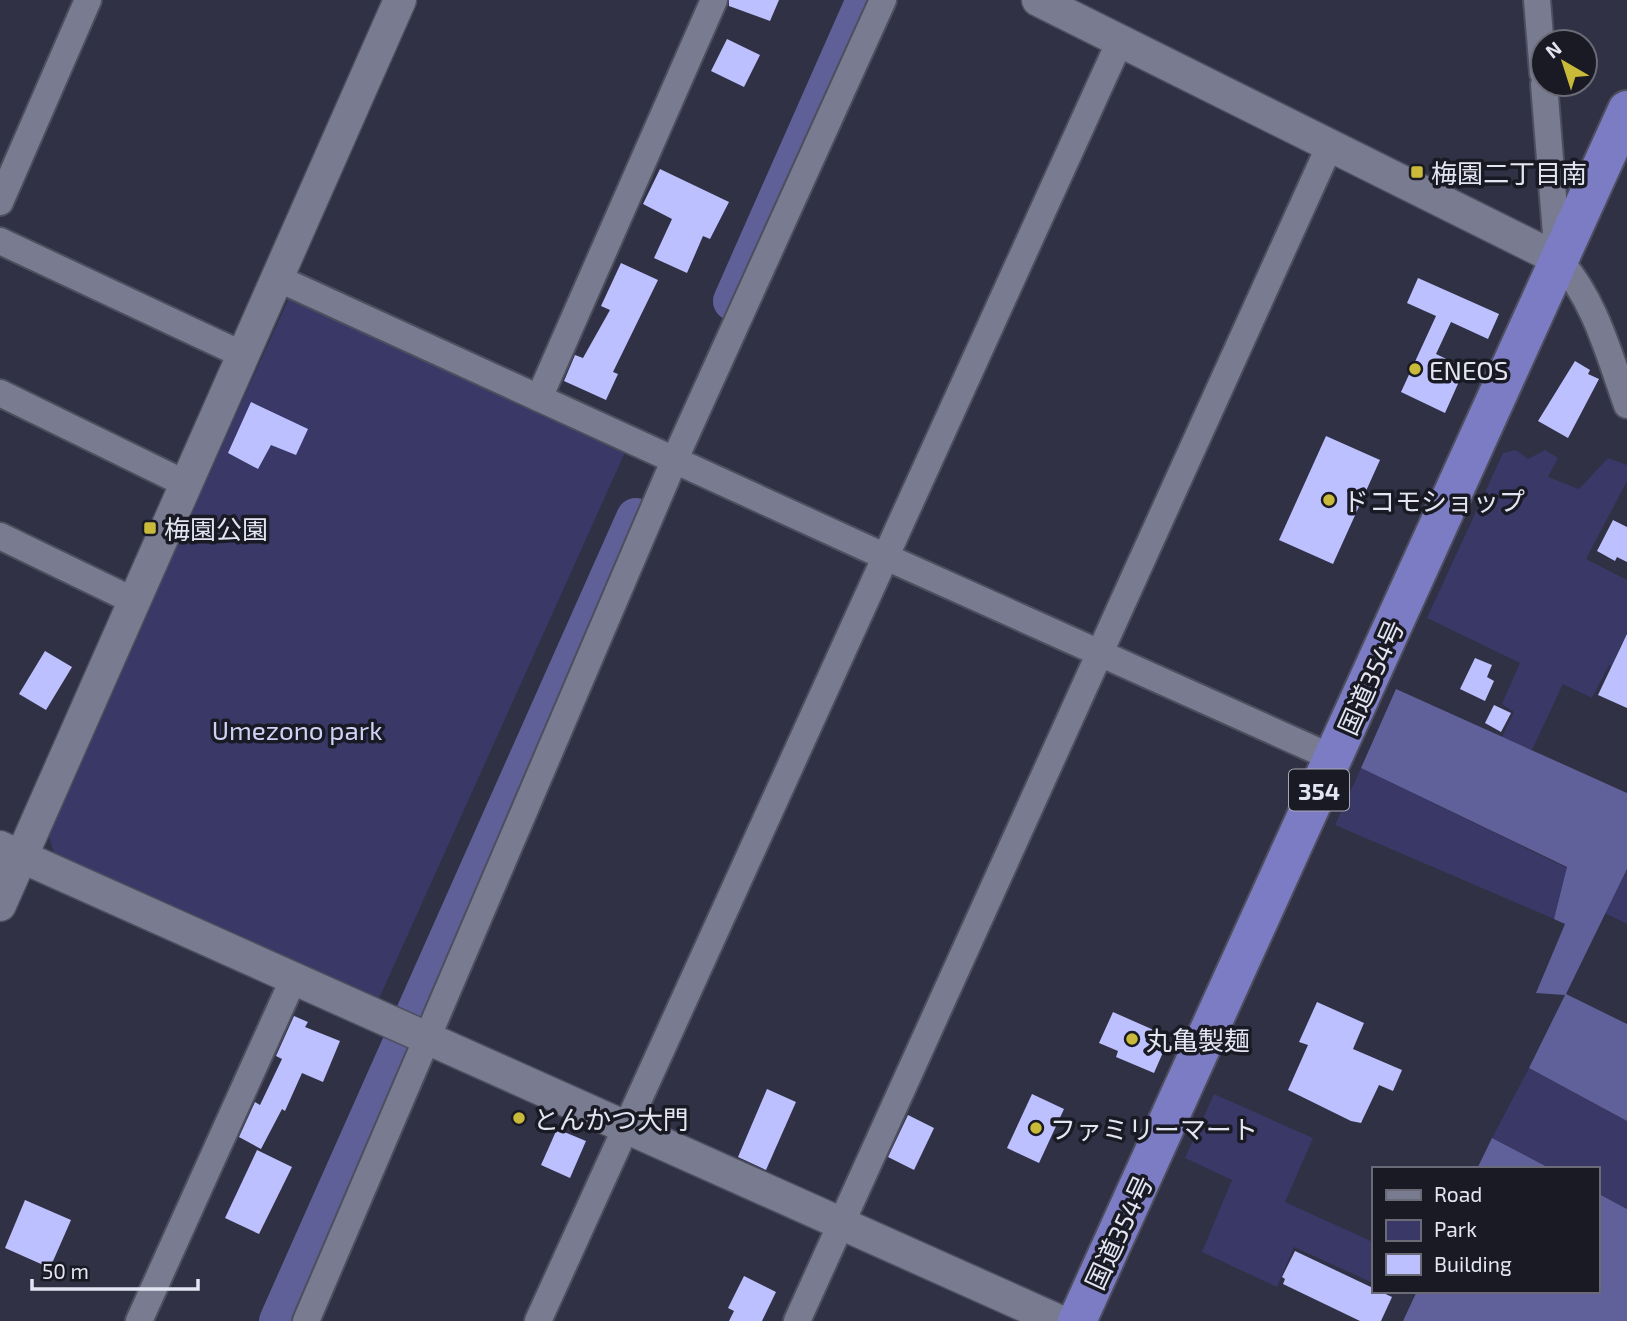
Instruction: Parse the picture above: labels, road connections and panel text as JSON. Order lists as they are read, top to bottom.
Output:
{
  "streets": {
    "highway": ["国道354号", "354"]
  },
  "parks": ["Umezono park"],
  "places": {
    "transit": ["梅園二丁目南", "梅園公園"],
    "other": [
      "ENEOS",
      "ドコモショップ",
      "丸亀製麺",
      "とんかつ大門",
      "ファミリーマート"
    ]
  },
  "legend": ["Road", "Park", "Building"],
  "scale_bar": "50 m",
  "north": "top left"
}
